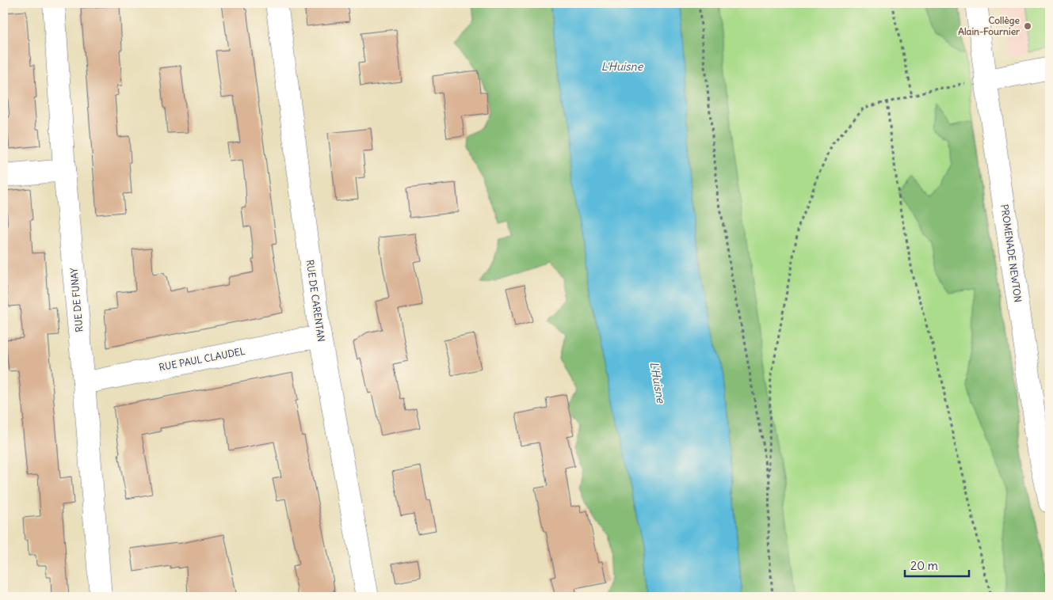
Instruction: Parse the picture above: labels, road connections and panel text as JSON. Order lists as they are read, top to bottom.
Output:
{
  "streets": {
    "street": [
      "PROMENADE NEWTON",
      "RUE DE FUNAY",
      "RUE DE CARENTAN",
      "RUE PAUL CLAUDEL"
    ]
  },
  "crossings": [
    ["RUE DE FUNAY", "RUE PAUL CLAUDEL"],
    ["RUE DE CARENTAN", "RUE PAUL CLAUDEL"]
  ],
  "water": ["L'Huisne"],
  "places": ["Collège Alain-Fournier"],
  "scale_bar": "20 m"
}
